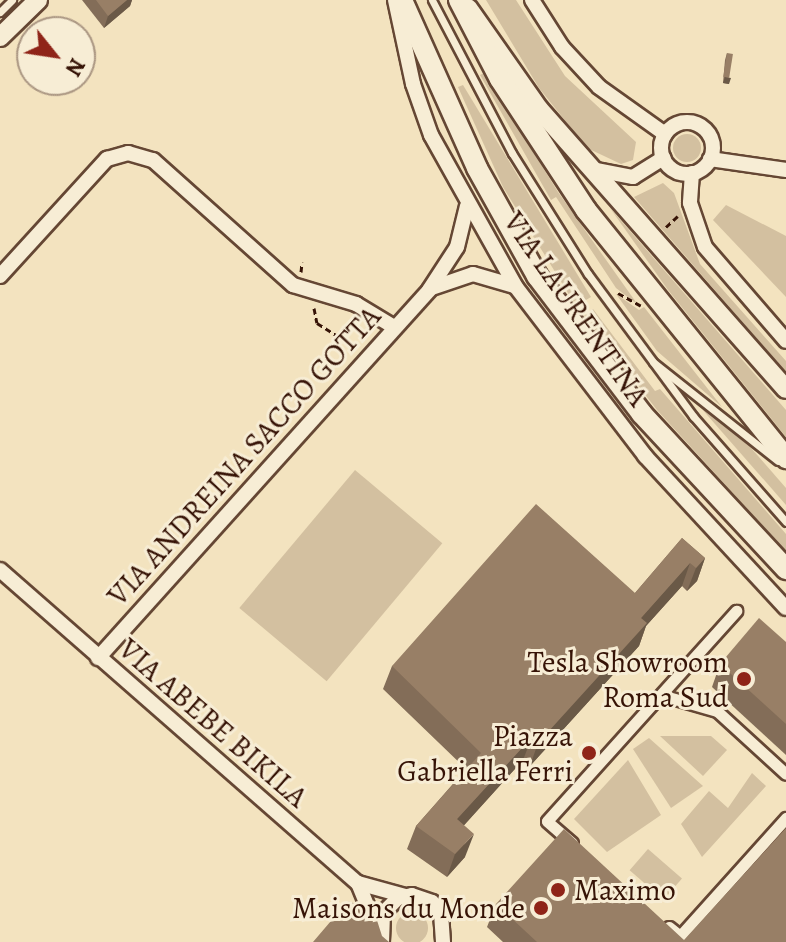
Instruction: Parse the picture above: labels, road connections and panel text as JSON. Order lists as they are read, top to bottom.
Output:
{
  "streets": {
    "main road": ["VIA LAURENTINA"],
    "street": ["VIA ANDREINA SACCO GOTTA", "VIA ABEBE BIKILA"]
  },
  "crossings": [
    ["VIA ANDREINA SACCO GOTTA", "VIA ABEBE BIKILA"]
  ],
  "places": [
    "Tesla Showroom Roma Sud",
    "Piazza Gabriella Ferri",
    "Maximo",
    "Maisons du Monde"
  ],
  "north": "bottom right"
}
